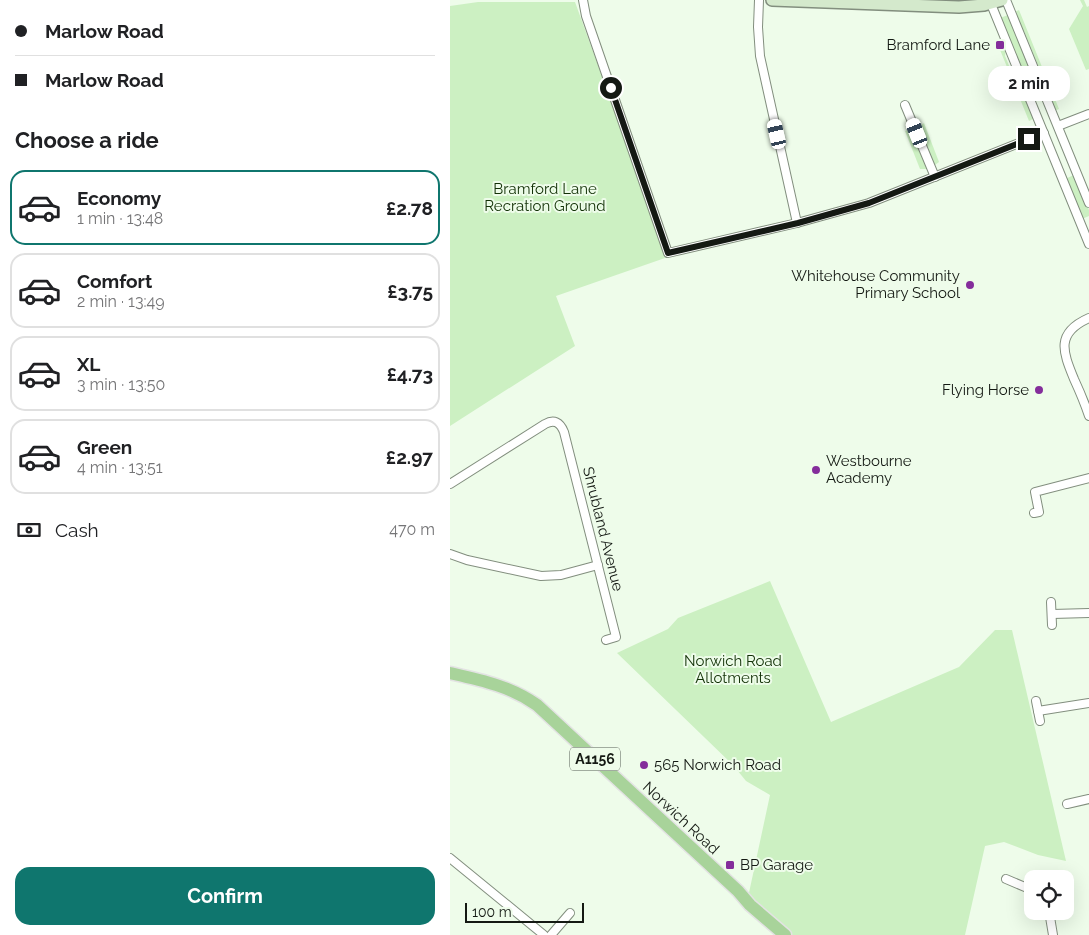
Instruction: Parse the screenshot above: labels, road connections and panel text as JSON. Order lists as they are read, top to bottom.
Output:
{
  "streets": {
    "main road": ["A1156", "Norwich Road"],
    "street": ["Shrubland Avenue"]
  },
  "parks": ["Bramford Lane Recration Ground", "Norwich Road Allotments"],
  "places": {
    "transit": ["Bramford Lane", "BP Garage"],
    "other": [
      "Whitehouse Community Primary School",
      "Flying Horse",
      "Westbourne Academy",
      "565 Norwich Road"
    ]
  },
  "scale_bar": "100 m",
  "page": {
    "banner": ["Marlow Road", "Marlow Road"],
    "bubble": "2 min",
    "heading": "Choose a ride",
    "list": [
      {
        "name": "Economy",
        "note": "1 min · 13:48",
        "value": "£2.78"
      },
      {
        "name": "Comfort",
        "note": "2 min · 13:49",
        "value": "£3.75"
      },
      {
        "name": "XL",
        "note": "3 min · 13:50",
        "value": "£4.73"
      },
      {
        "name": "Green",
        "note": "4 min · 13:51",
        "value": "£2.97"
      }
    ],
    "pay": ["Cash", "470 m"],
    "buttons": "Confirm",
    "scale": "100 m"
  }
}
